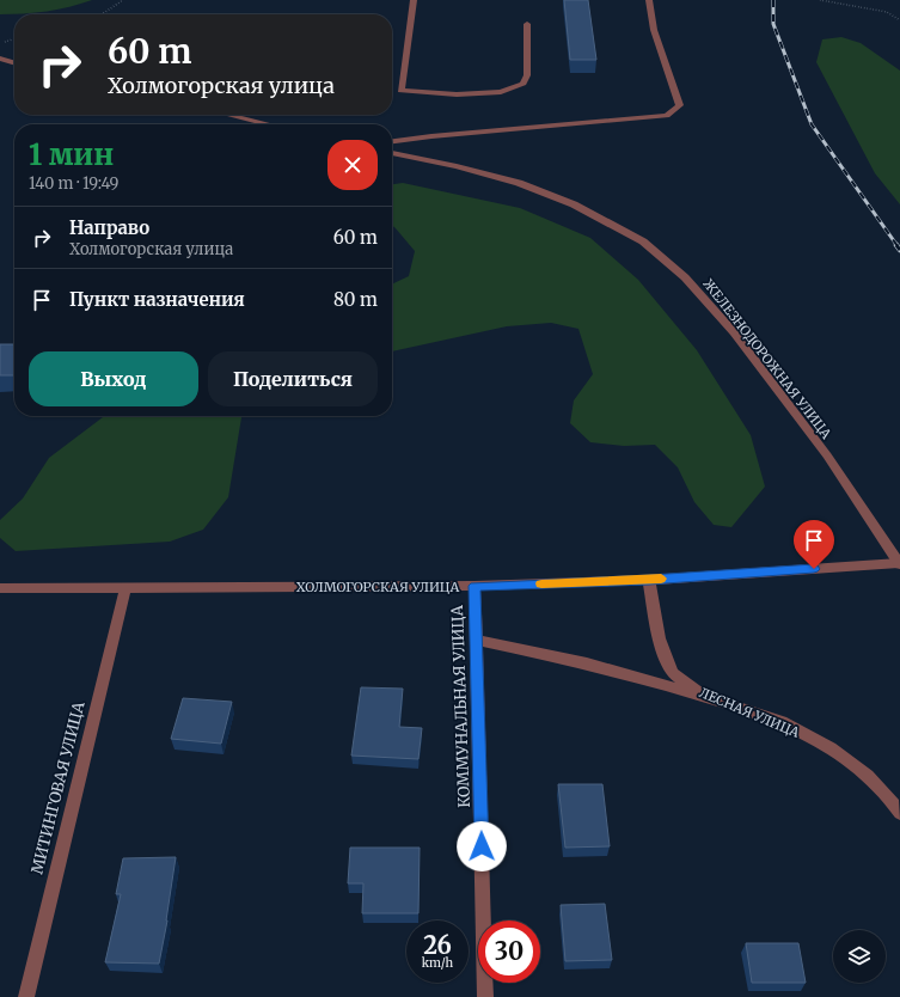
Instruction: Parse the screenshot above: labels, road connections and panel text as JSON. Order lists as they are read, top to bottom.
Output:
{
  "streets": {
    "street": [
      "ЖЕЛЕЗНОДОРОЖНАЯ УЛИЦА",
      "ХОЛМОГОРСКАЯ УЛИЦА",
      "КОММУНАЛЬНАЯ УЛИЦА",
      "ЛЕСНАЯ УЛИЦА",
      "МИТИНГОВАЯ УЛИЦА"
    ]
  },
  "crossings": [
    ["ЖЕЛЕЗНОДОРОЖНАЯ УЛИЦА", "ХОЛМОГОРСКАЯ УЛИЦА"],
    ["ХОЛМОГОРСКАЯ УЛИЦА", "КОММУНАЛЬНАЯ УЛИЦА"],
    ["ХОЛМОГОРСКАЯ УЛИЦА", "ЛЕСНАЯ УЛИЦА"],
    ["ХОЛМОГОРСКАЯ УЛИЦА", "МИТИНГОВАЯ УЛИЦА"]
  ],
  "page": {
    "turn": ["60 m", "Холмогорская улица"],
    "heading": ["1 мин", "140 m · 19:49"],
    "list": [
      {
        "name": "Направо",
        "note": "Холмогорская улица",
        "value": "60 m"
      },
      {
        "name": "Пункт назначения",
        "value": "80 m"
      }
    ],
    "buttons": ["Выход", "Поделиться"],
    "speed": "26 km/h",
    "limit": "30"
  }
}
